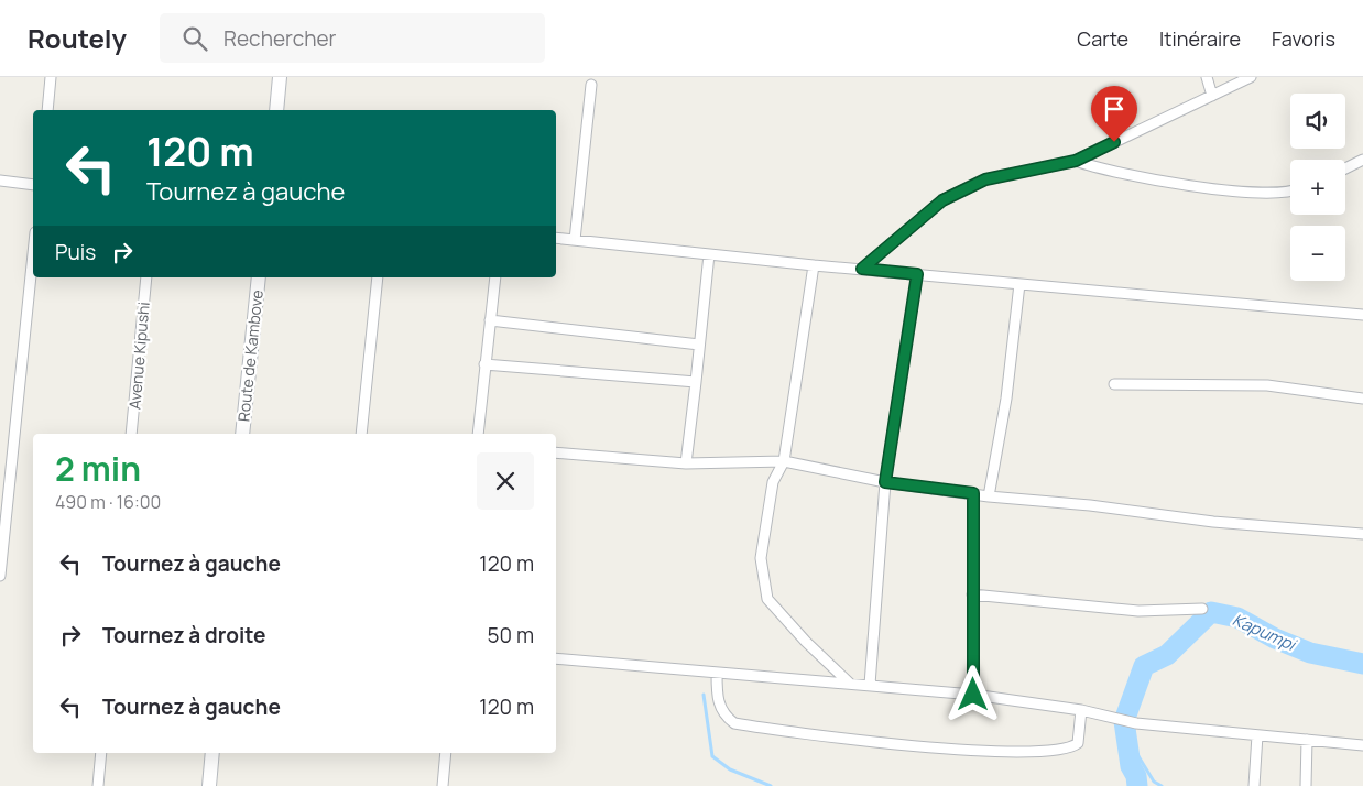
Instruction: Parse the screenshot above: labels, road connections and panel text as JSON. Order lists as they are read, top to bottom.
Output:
{
  "streets": {
    "street": ["Avenue Kipushi", "Route de Kambove"]
  },
  "water": ["Kapumpi"],
  "page": {
    "header": "Routely",
    "search": "Rechercher",
    "nav": ["Carte", "Itinéraire", "Favoris"],
    "map_buttons": ["+", "−"],
    "turn": ["120 m", "Tournez à gauche"],
    "then": "Puis",
    "heading": ["2 min", "490 m · 16:00"],
    "list": [
      {
        "name": "Tournez à gauche",
        "value": "120 m"
      },
      {
        "name": "Tournez à droite",
        "value": "50 m"
      },
      {
        "name": "Tournez à gauche",
        "value": "120 m"
      }
    ]
  }
}
